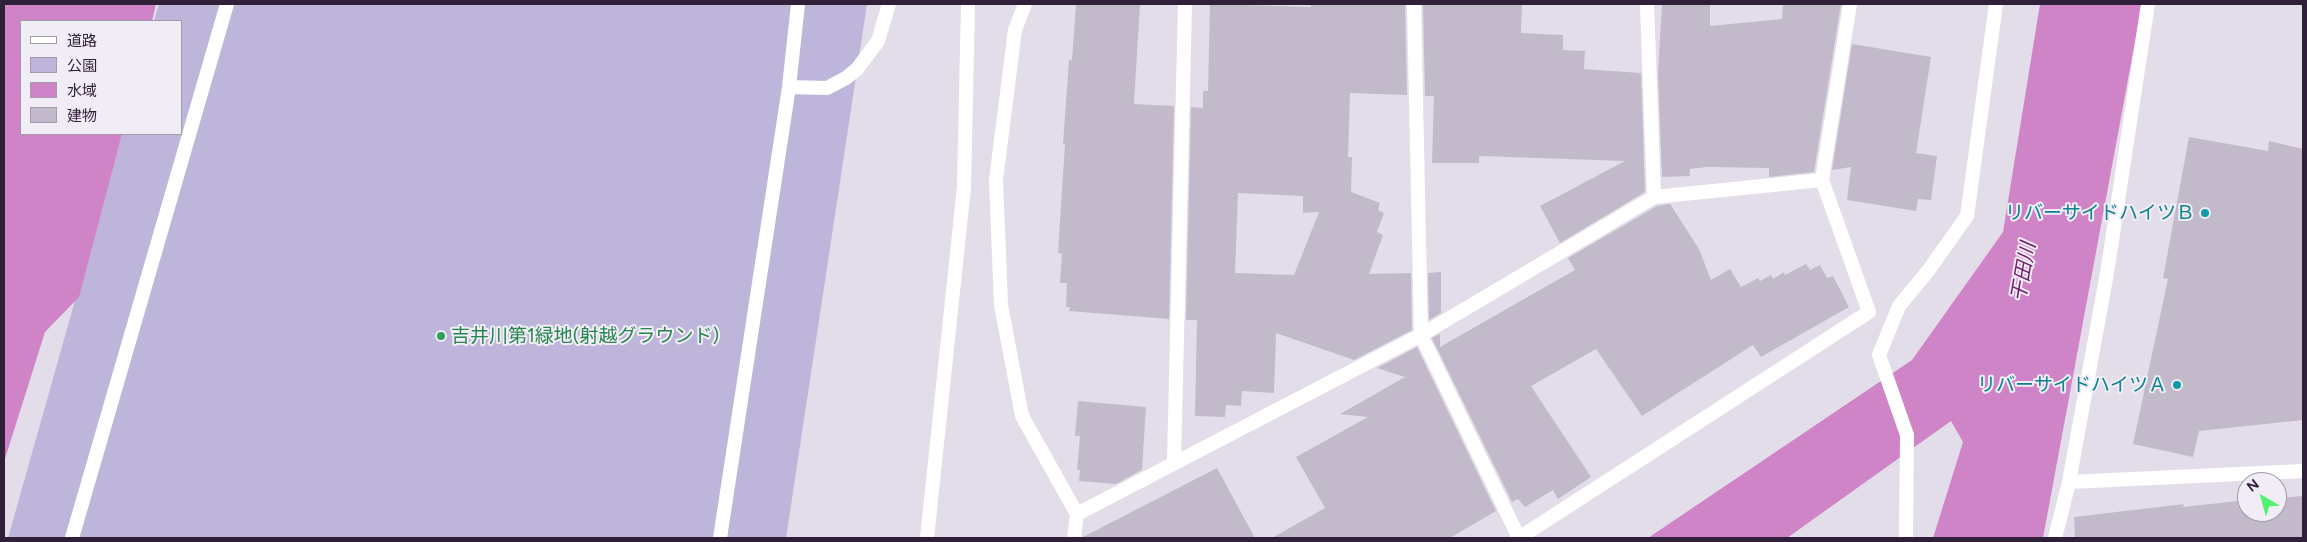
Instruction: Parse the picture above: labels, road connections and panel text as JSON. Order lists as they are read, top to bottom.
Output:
{
  "water": ["干田川"],
  "places": ["リバーサイドハイツＢ", "吉井川第1緑地(射越グラウンド)", "リバーサイドハイツＡ"],
  "legend": [
    "道路",
    "公園",
    "水域",
    "建物"
  ],
  "north": "top left"
}
